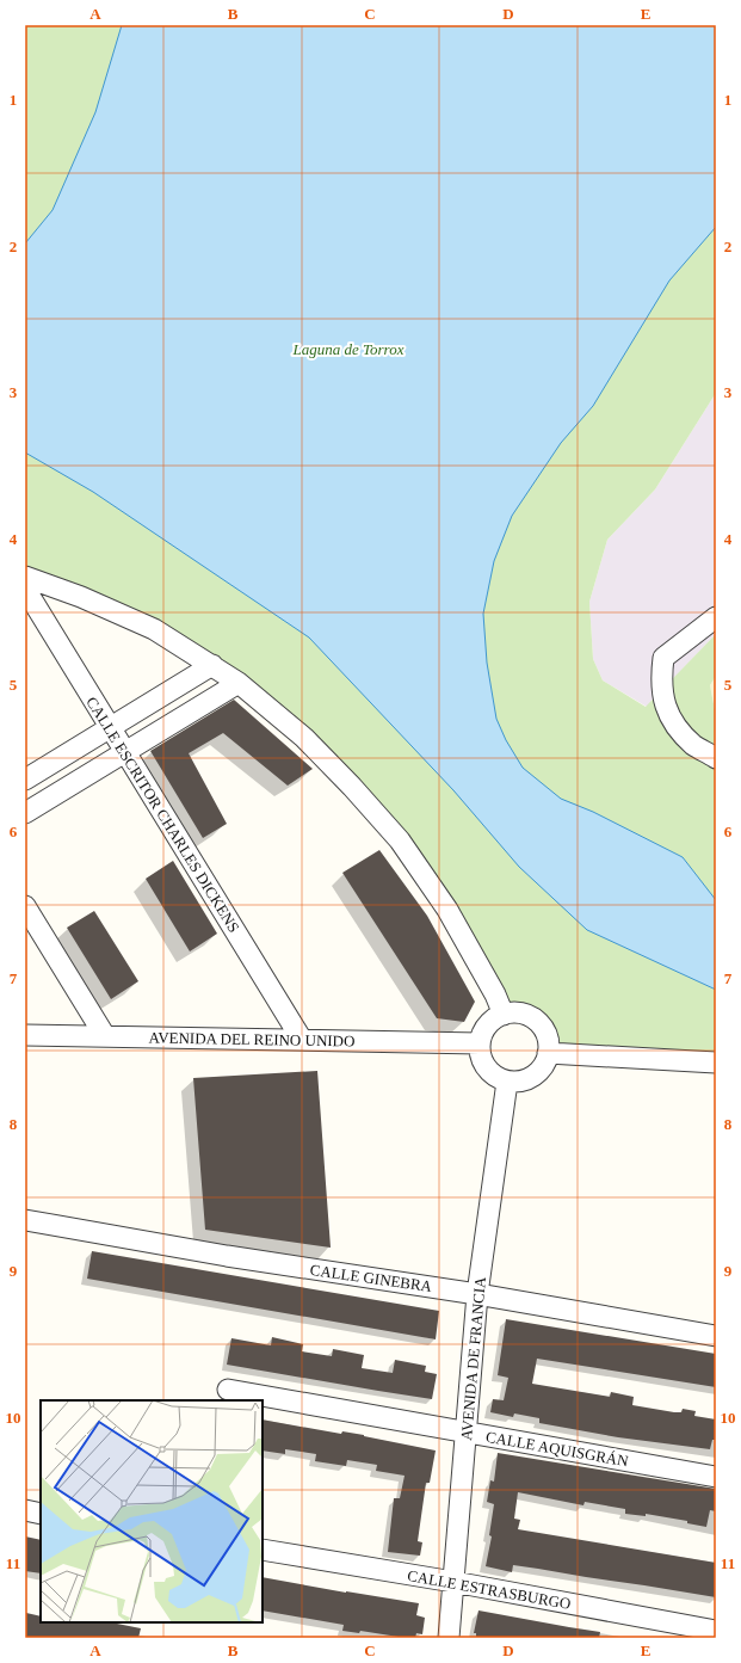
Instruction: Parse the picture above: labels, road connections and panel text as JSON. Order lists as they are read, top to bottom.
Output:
{
  "streets": {
    "street": [
      "CALLE ESCRITOR CHARLES DICKENS",
      "AVENIDA DEL REINO UNIDO",
      "CALLE GINEBRA",
      "AVENIDA DE FRANCIA",
      "CALLE AQUISGRÁN",
      "CALLE ESTRASBURGO"
    ]
  },
  "crossings": [
    ["CALLE ESCRITOR CHARLES DICKENS", "AVENIDA DEL REINO UNIDO"],
    ["AVENIDA DEL REINO UNIDO", "AVENIDA DE FRANCIA"],
    ["CALLE GINEBRA", "AVENIDA DE FRANCIA"],
    ["AVENIDA DE FRANCIA", "CALLE AQUISGRÁN"],
    ["AVENIDA DE FRANCIA", "CALLE ESTRASBURGO"]
  ],
  "parks": ["Laguna de Torrox"],
  "grid": {
    "columns": [
      "A",
      "B",
      "C",
      "D",
      "E"
    ],
    "rows": [
      "1",
      "2",
      "3",
      "4",
      "5",
      "6",
      "7",
      "8",
      "9",
      "10",
      "11"
    ]
  }
}
